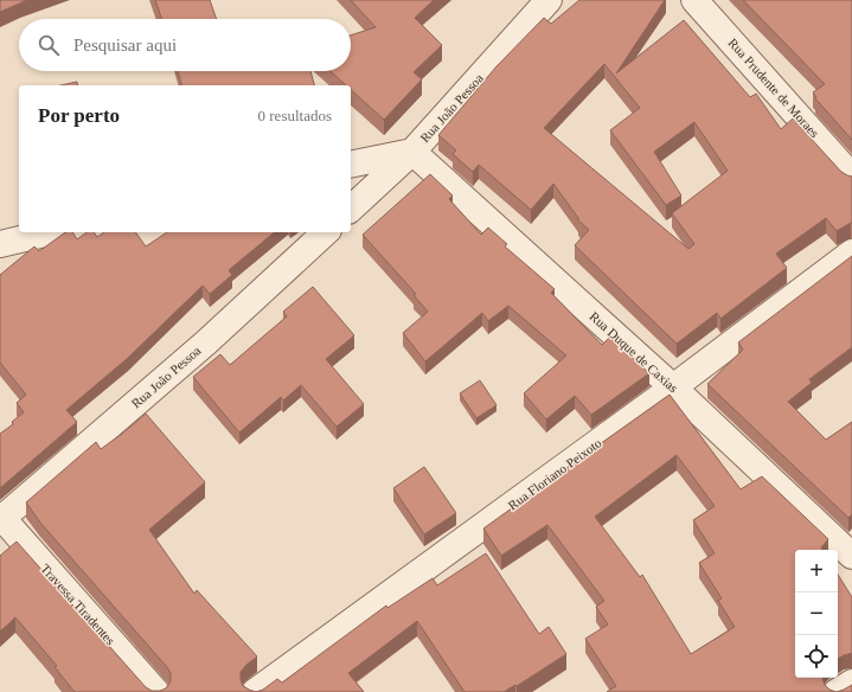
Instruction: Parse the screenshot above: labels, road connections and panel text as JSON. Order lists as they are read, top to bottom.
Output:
{
  "streets": {
    "street": [
      "Rua Prudente de Moraes",
      "Rua João Pessoa",
      "Rua Duque de Caxias",
      "Rua Floriano Peixoto",
      "Travessa Tiradentes"
    ]
  },
  "crossings": [
    ["Rua João Pessoa", "Rua Duque de Caxias"],
    ["Rua João Pessoa", "Travessa Tiradentes"],
    ["Rua Duque de Caxias", "Rua Floriano Peixoto"]
  ],
  "page": {
    "search": "Pesquisar aqui",
    "heading": ["Por perto", "0 resultados"],
    "map_buttons": ["+", "−"]
  }
}
